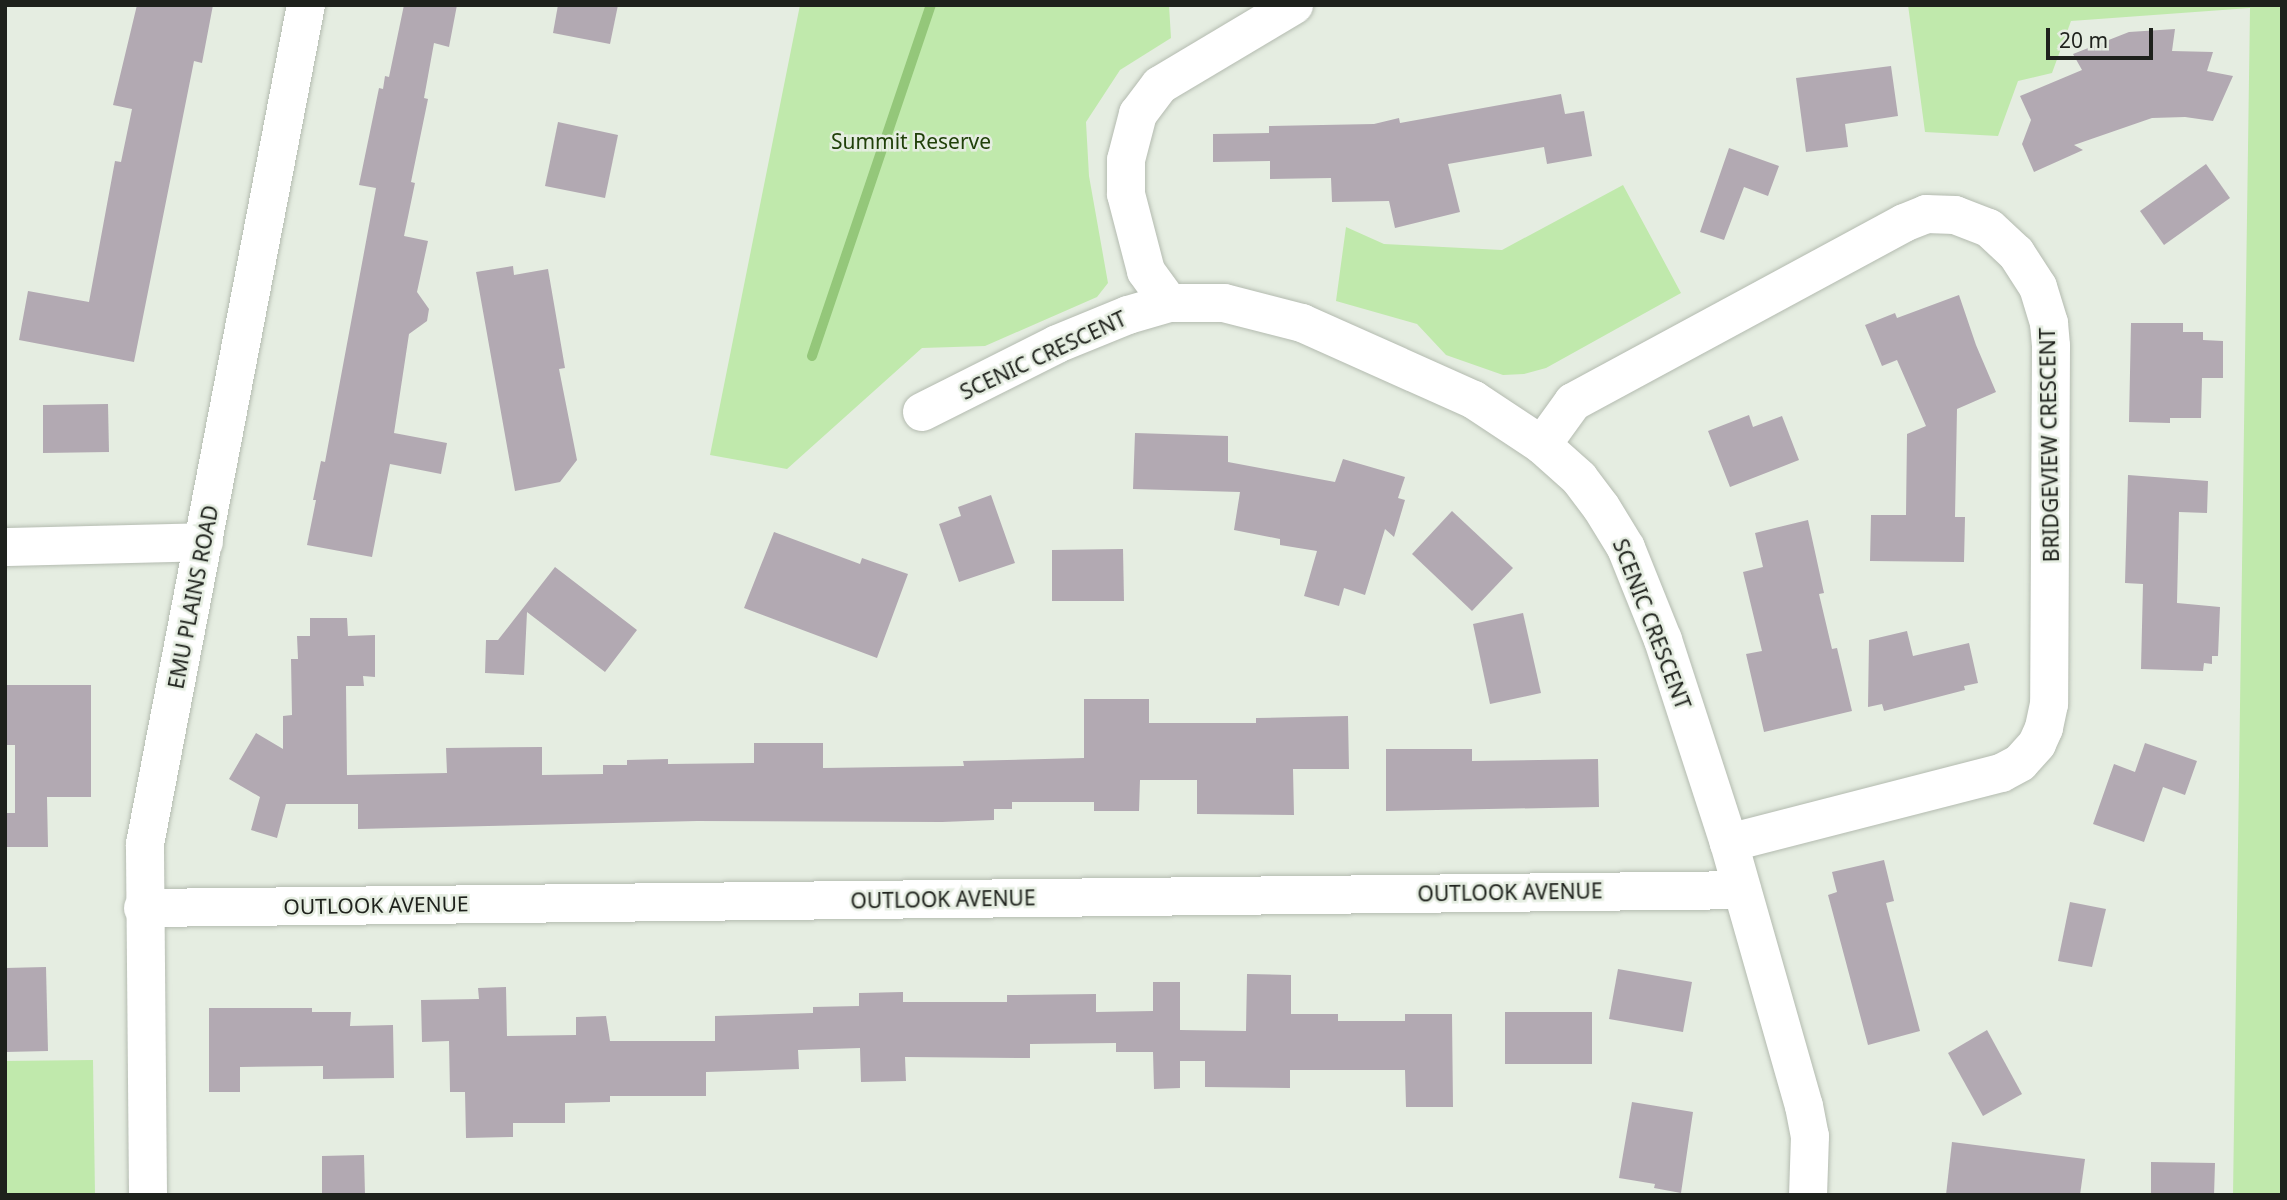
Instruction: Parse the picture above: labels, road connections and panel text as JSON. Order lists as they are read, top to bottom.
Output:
{
  "streets": {
    "street": [
      "SCENIC CRESCENT",
      "BRIDGEVIEW CRESCENT",
      "EMU PLAINS ROAD",
      "OUTLOOK AVENUE"
    ]
  },
  "crossings": [
    ["SCENIC CRESCENT", "BRIDGEVIEW CRESCENT"],
    ["SCENIC CRESCENT", "OUTLOOK AVENUE"],
    ["EMU PLAINS ROAD", "OUTLOOK AVENUE"]
  ],
  "parks": ["Summit Reserve"],
  "scale_bar": "20 m"
}
